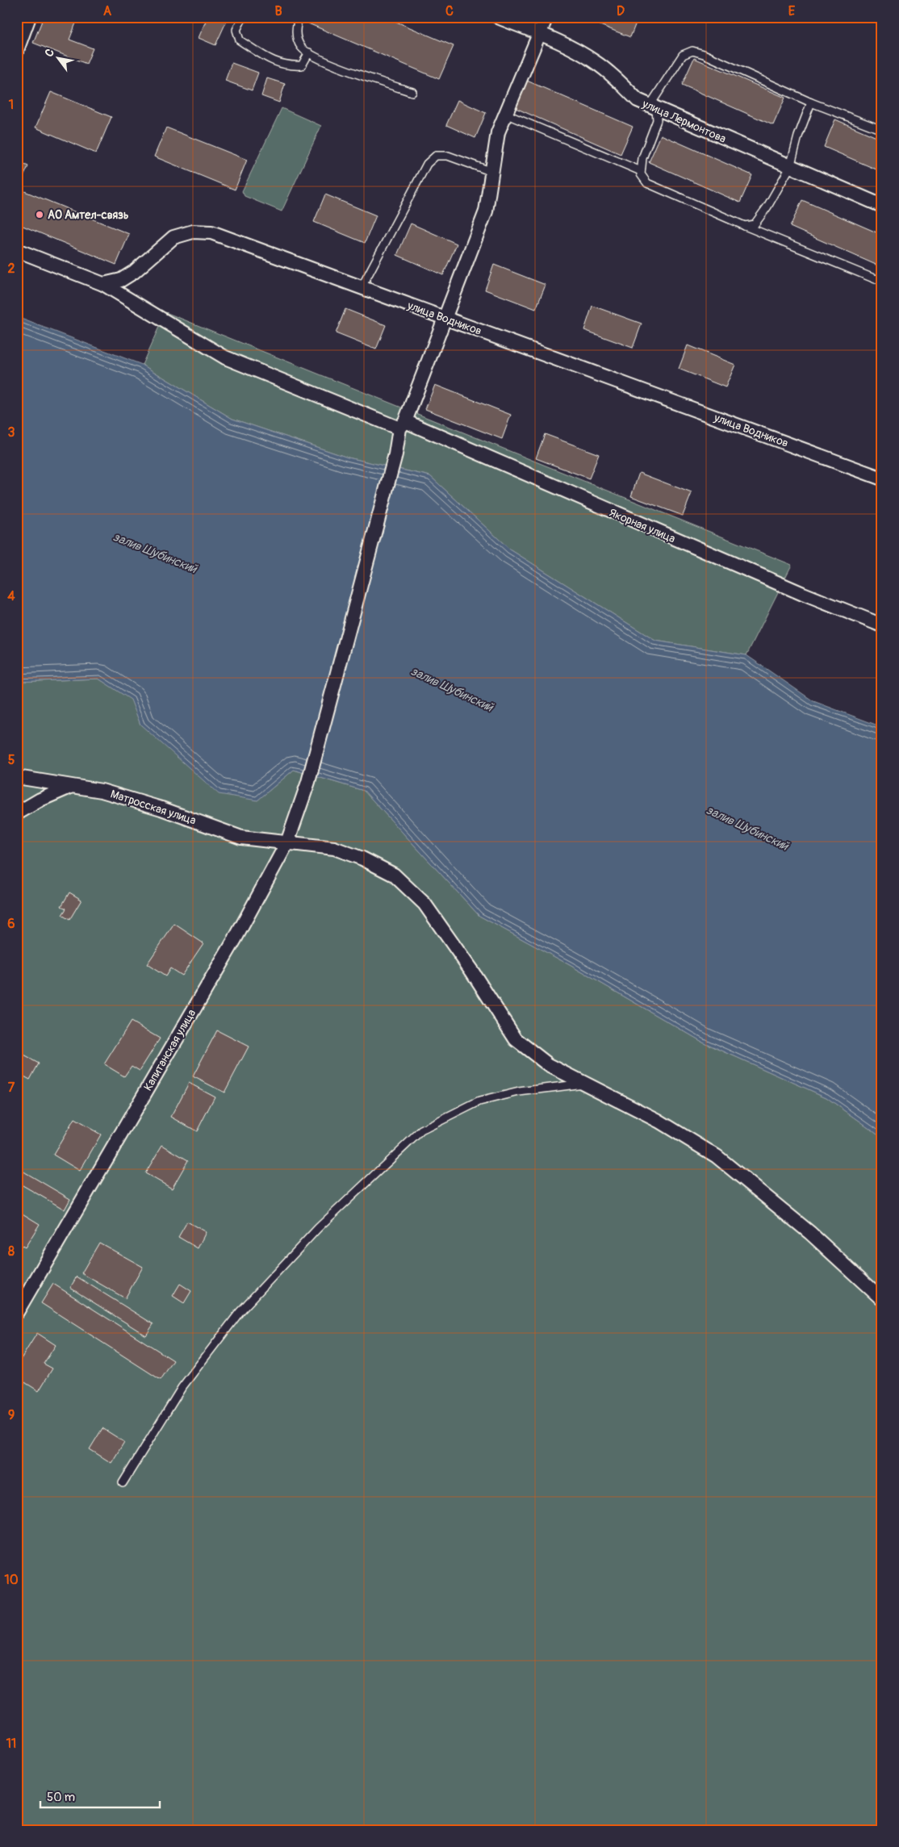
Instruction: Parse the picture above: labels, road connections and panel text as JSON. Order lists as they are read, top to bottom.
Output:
{
  "streets": {
    "street": [
      "улица Лермонтова",
      "улица Водников",
      "Якорная улица",
      "Матросская улица",
      "Капитанская улица"
    ]
  },
  "crossings": [
    ["улица Лермонтова", "Капитанская улица"],
    ["улица Водников", "Якорная улица"],
    ["улица Водников", "Капитанская улица"],
    ["Якорная улица", "Капитанская улица"],
    ["Матросская улица", "Капитанская улица"]
  ],
  "water": ["залив Шубинский"],
  "places": ["АО Амтел-связь"],
  "scale_bar": "50 m",
  "north": "top left",
  "grid": {
    "columns": [
      "A",
      "B",
      "C",
      "D",
      "E"
    ],
    "rows": [
      "1",
      "2",
      "3",
      "4",
      "5",
      "6",
      "7",
      "8",
      "9",
      "10",
      "11"
    ]
  }
}
